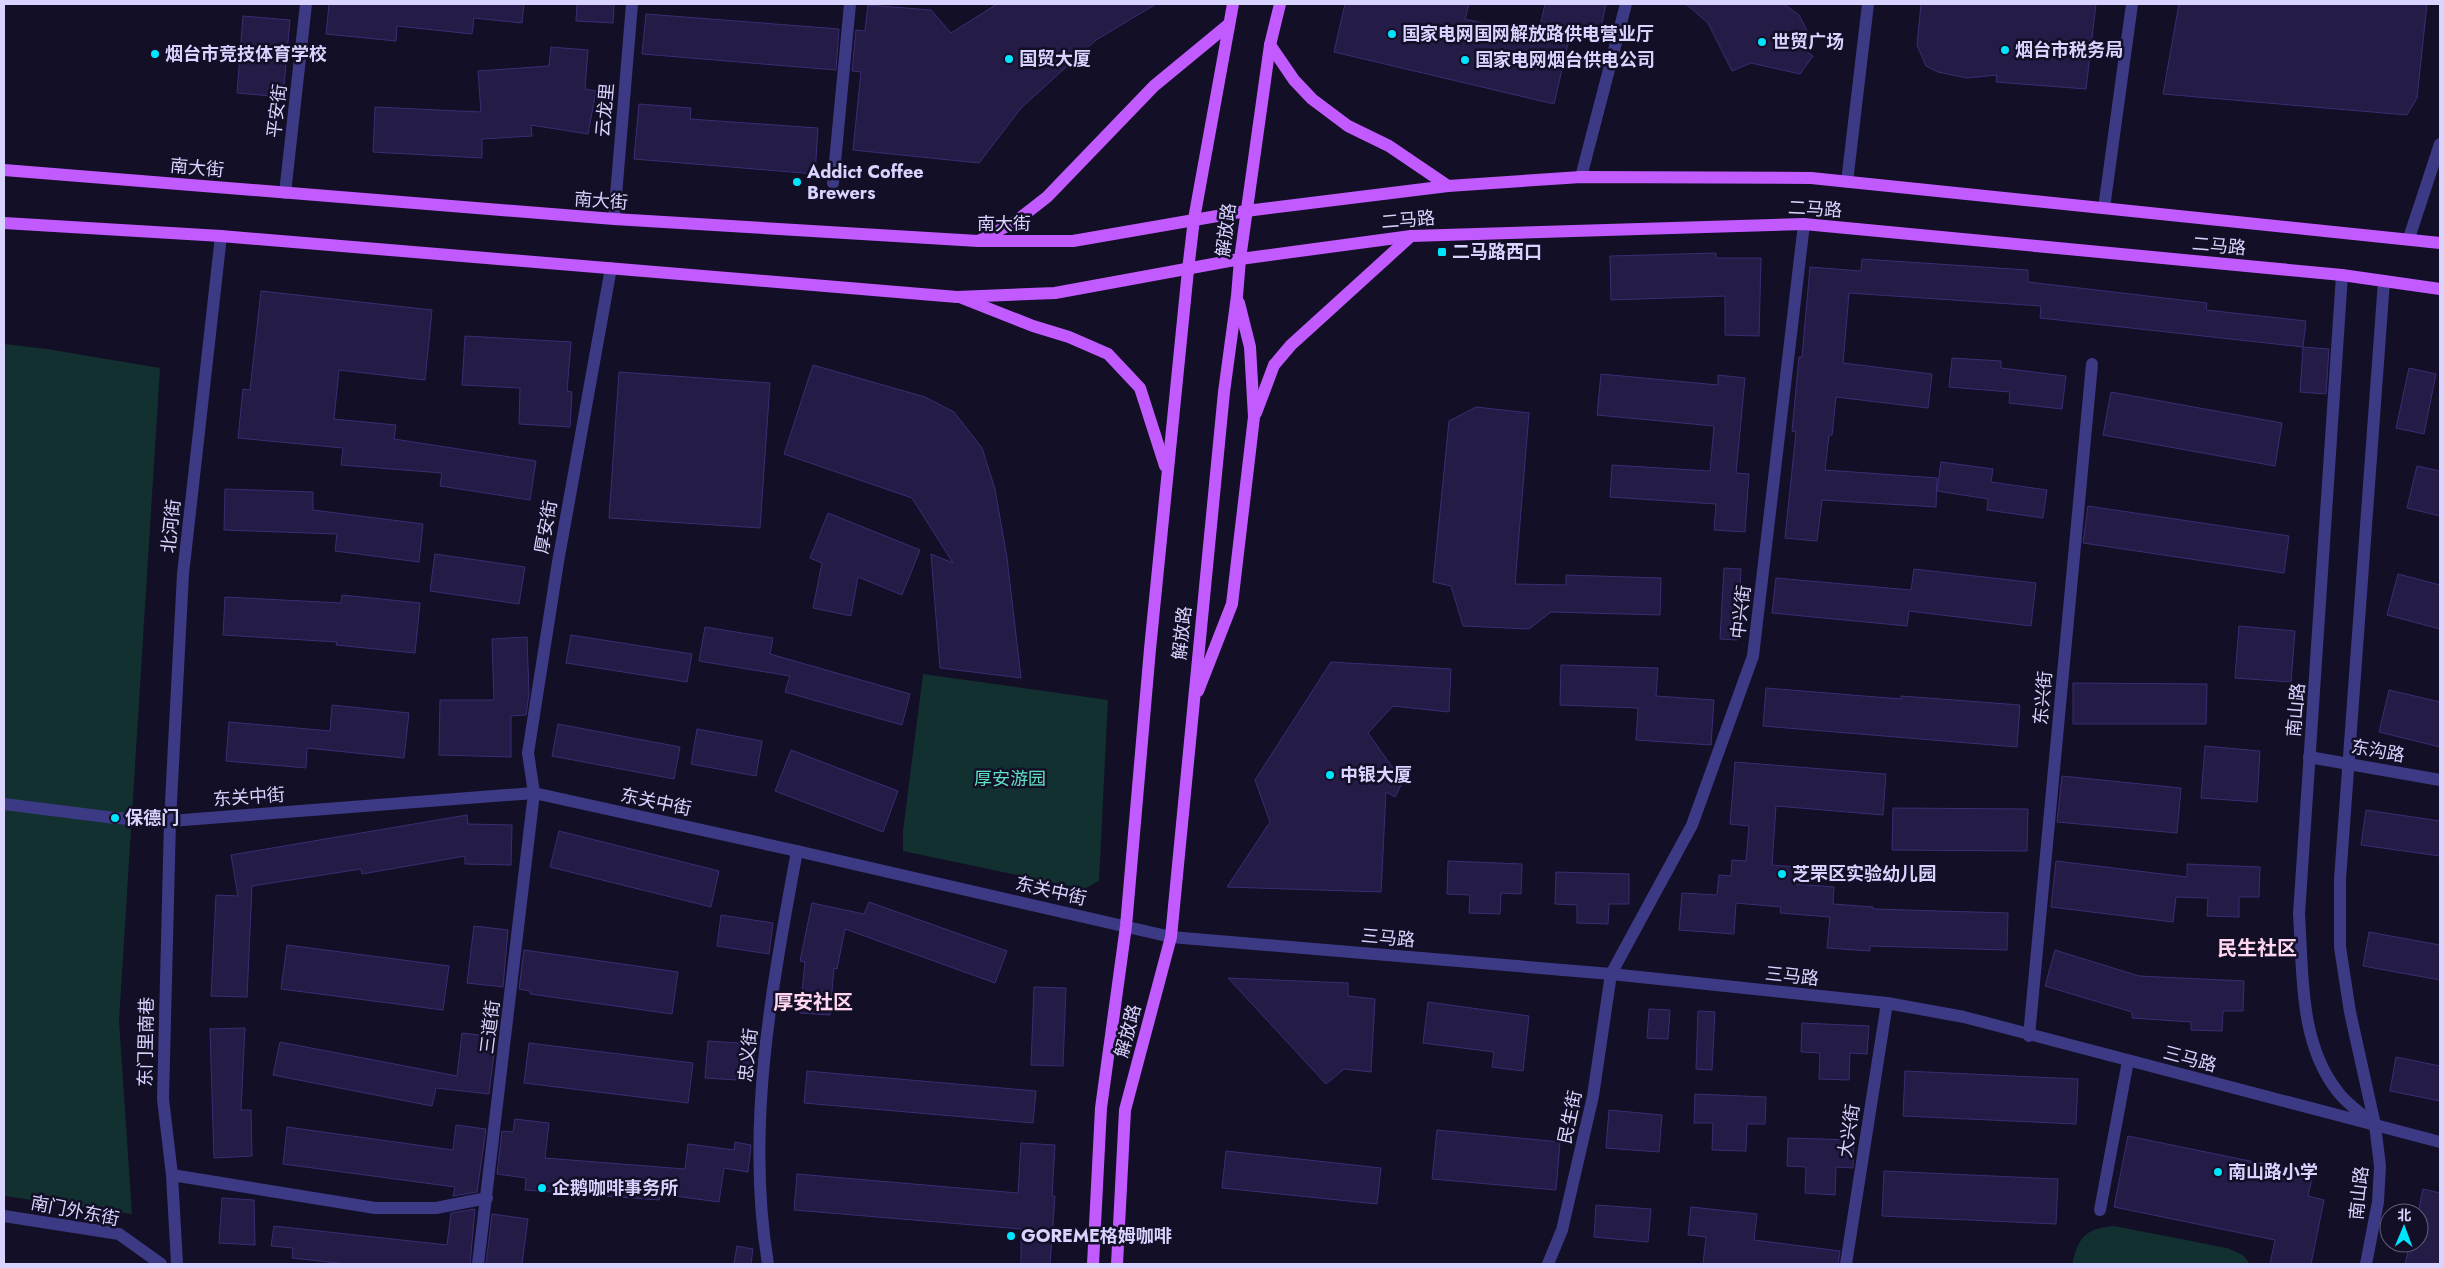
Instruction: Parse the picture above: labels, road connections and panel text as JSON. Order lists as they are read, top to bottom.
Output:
{
  "streets": {
    "main road": ["南大街", "二马路", "解放路"],
    "street": [
      "云龙里",
      "平安街",
      "北河街",
      "厚安街",
      "中兴街",
      "东兴街",
      "南山路",
      "东沟路",
      "东关中街",
      "三马路",
      "三道街",
      "东门里南巷",
      "忠义街",
      "民生街",
      "大兴街",
      "南门外东街"
    ]
  },
  "crossings": [
    ["云龙里", "南大街"],
    ["平安街", "南大街"],
    ["南大街", "二马路"],
    ["南大街", "解放路"],
    ["二马路", "解放路"],
    ["二马路", "中兴街"],
    ["二马路", "南山路"],
    ["解放路", "东关中街"],
    ["解放路", "三马路"],
    ["北河街", "东关中街"],
    ["北河街", "东门里南巷"],
    ["厚安街", "东关中街"],
    ["厚安街", "三道街"],
    ["中兴街", "三马路"],
    ["中兴街", "民生街"],
    ["东兴街", "三马路"],
    ["南山路", "东沟路"],
    ["南山路", "三马路"],
    ["东关中街", "三马路"],
    ["东关中街", "三道街"],
    ["东关中街", "东门里南巷"],
    ["东关中街", "忠义街"],
    ["三马路", "民生街"],
    ["三马路", "大兴街"]
  ],
  "districts": ["民生社区", "厚安社区"],
  "parks": ["厚安游园"],
  "places": {
    "other": [
      "国家电网国网解放路供电营业厅",
      "世贸广场",
      "烟台市税务局",
      "烟台市竞技体育学校",
      "国贸大厦",
      "国家电网烟台供电公司",
      "Addict Coffee Brewers",
      "中银大厦",
      "保德门",
      "芝罘区实验幼儿园",
      "南山路小学",
      "企鹅咖啡事务所",
      "GOREME格姆咖啡"
    ],
    "transit": ["二马路西口"]
  },
  "north": "top"
}
